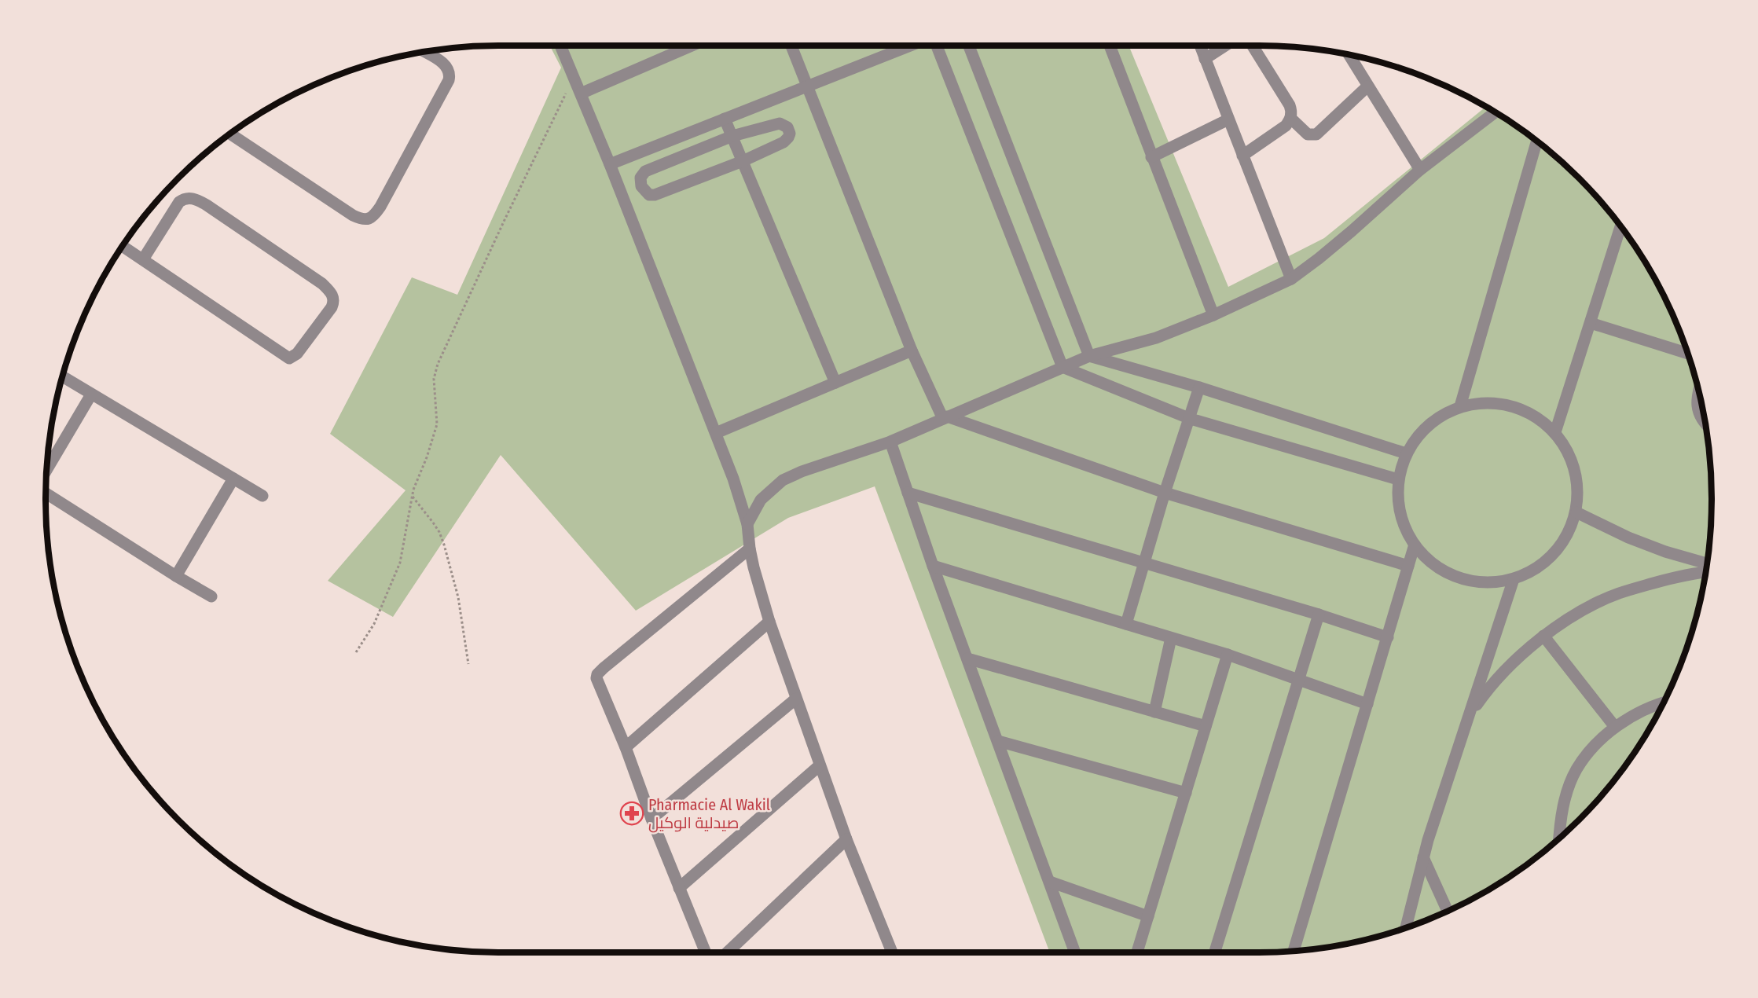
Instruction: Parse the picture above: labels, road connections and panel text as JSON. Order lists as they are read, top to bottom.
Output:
{
  "places": {
    "pharmacy": ["Pharmacie Al Wakil صيدلية الوكيل"]
  }
}
